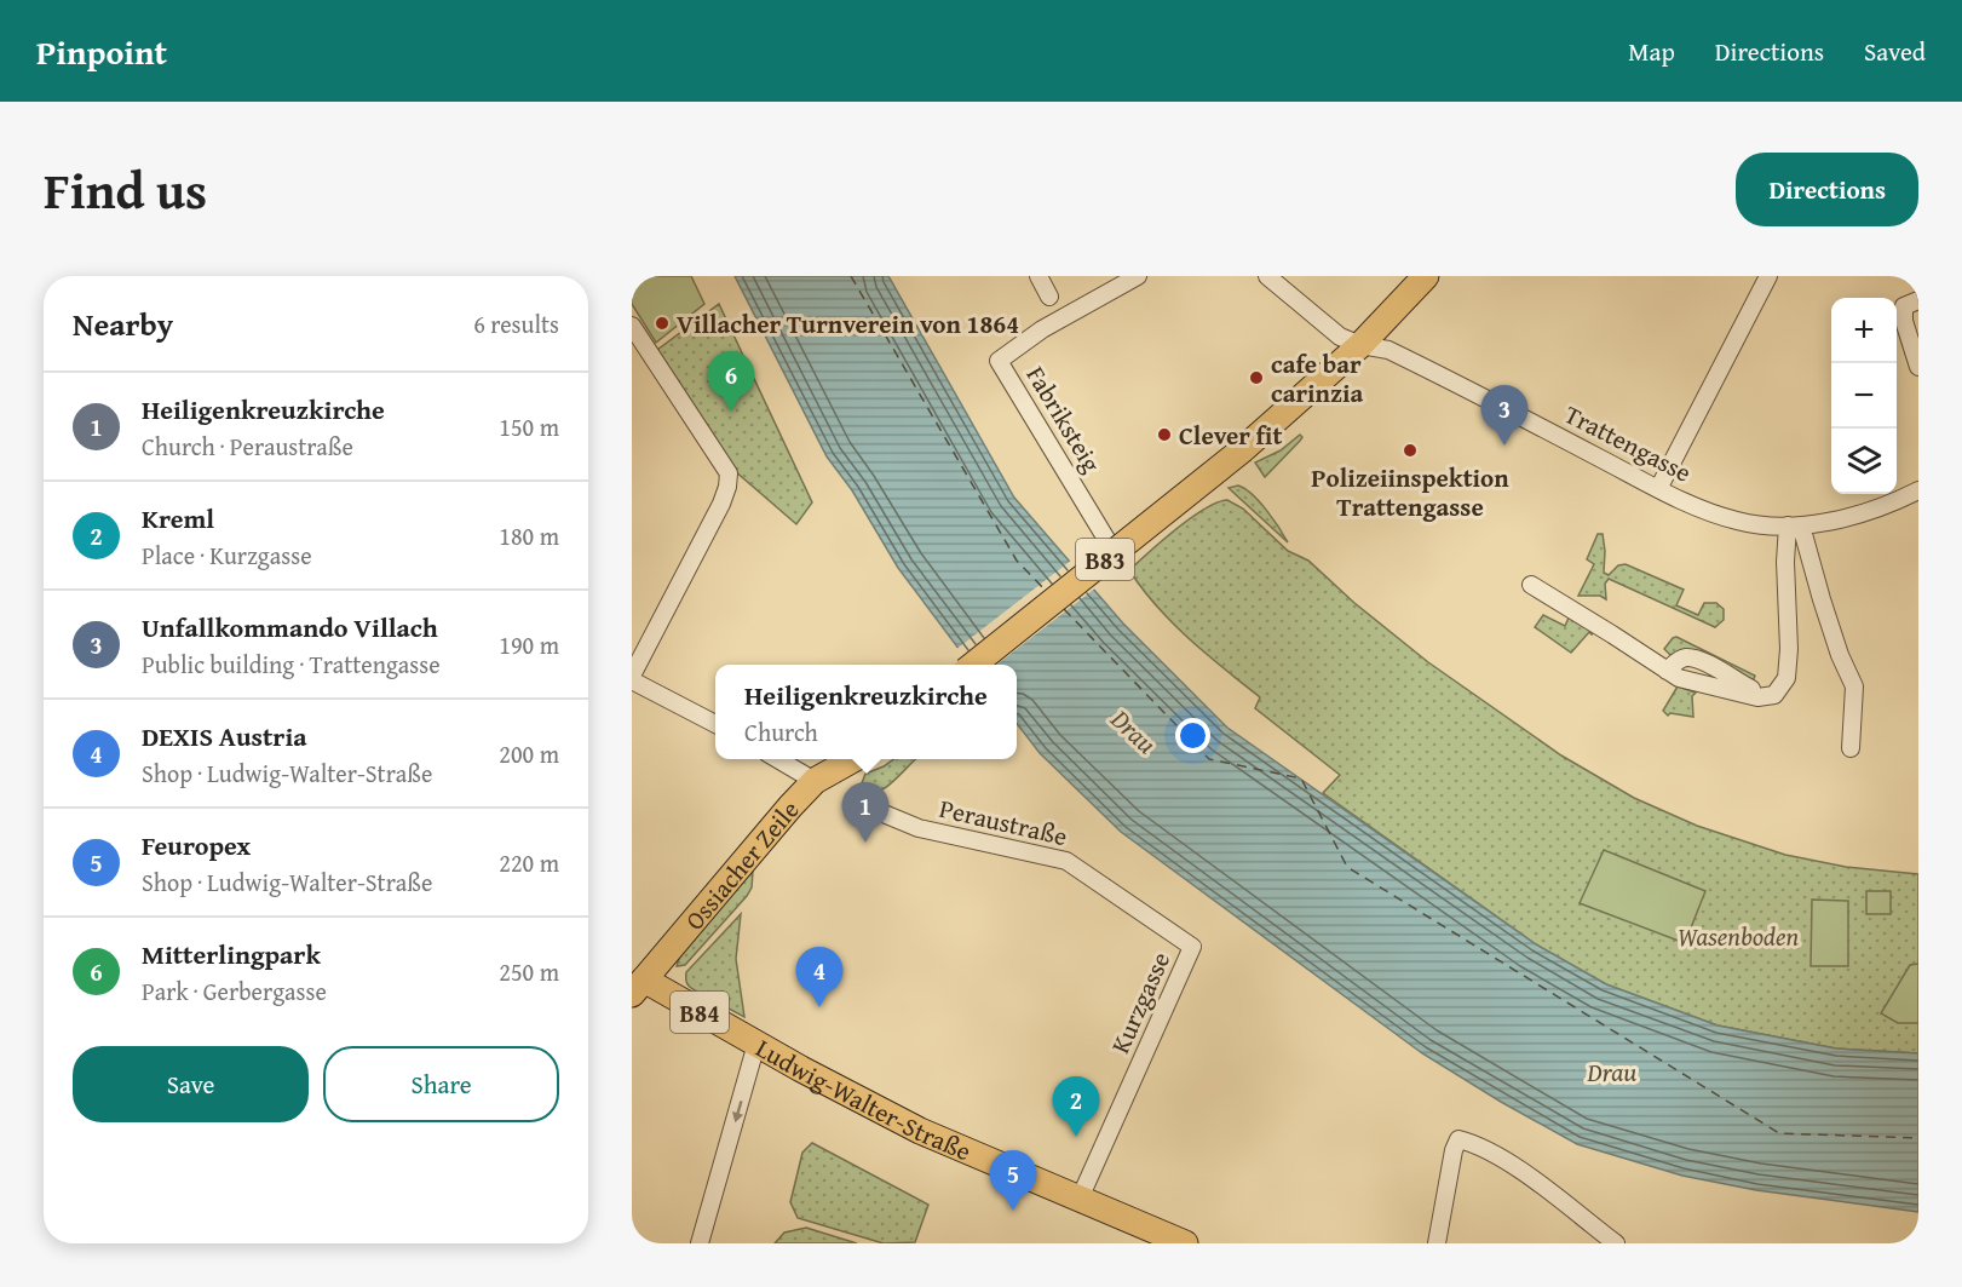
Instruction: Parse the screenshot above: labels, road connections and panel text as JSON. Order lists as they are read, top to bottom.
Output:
{
  "streets": {
    "main road": [
      "B83",
      "Ossiacher Zeile",
      "B84",
      "Ludwig-Walter-Straße"
    ],
    "street": [
      "Fabriksteig",
      "Trattengasse",
      "Peraustraße",
      "Kurzgasse"
    ]
  },
  "crossings": [
    ["Trattengasse", "B83"],
    ["Peraustraße", "Kurzgasse"],
    ["Ossiacher Zeile", "Ludwig-Walter-Straße"],
    ["Kurzgasse", "Ludwig-Walter-Straße"]
  ],
  "water": ["Drau"],
  "parks": ["Wasenboden"],
  "places": [
    "Villacher Turnverein von 1864",
    "cafe bar carinzia",
    "Clever fit",
    "Polizeiinspektion Trattengasse"
  ],
  "page": {
    "header": "Pinpoint",
    "nav": ["Map", "Directions", "Saved"],
    "title": "Find us",
    "buttons": [
      "Directions",
      ["Save", "Share"]
    ],
    "heading": ["Nearby", "6 results"],
    "map_buttons": ["+", "−"],
    "pins": [
      "6",
      "3",
      "1",
      "4",
      "2",
      "5"
    ],
    "list": [
      {
        "mark": "1",
        "name": "Heiligenkreuzkirche",
        "note": "Church · Peraustraße",
        "value": "150 m"
      },
      {
        "mark": "2",
        "name": "Kreml",
        "note": "Place · Kurzgasse",
        "value": "180 m"
      },
      {
        "mark": "3",
        "name": "Unfallkommando Villach",
        "note": "Public building · Trattengasse",
        "value": "190 m"
      },
      {
        "mark": "4",
        "name": "DEXIS Austria",
        "note": "Shop · Ludwig-Walter-Straße",
        "value": "200 m"
      },
      {
        "mark": "5",
        "name": "Feuropex",
        "note": "Shop · Ludwig-Walter-Straße",
        "value": "220 m"
      },
      {
        "mark": "6",
        "name": "Mitterlingpark",
        "note": "Park · Gerbergasse",
        "value": "250 m"
      }
    ],
    "popup": ["Heiligenkreuzkirche", "Church"]
  }
}
